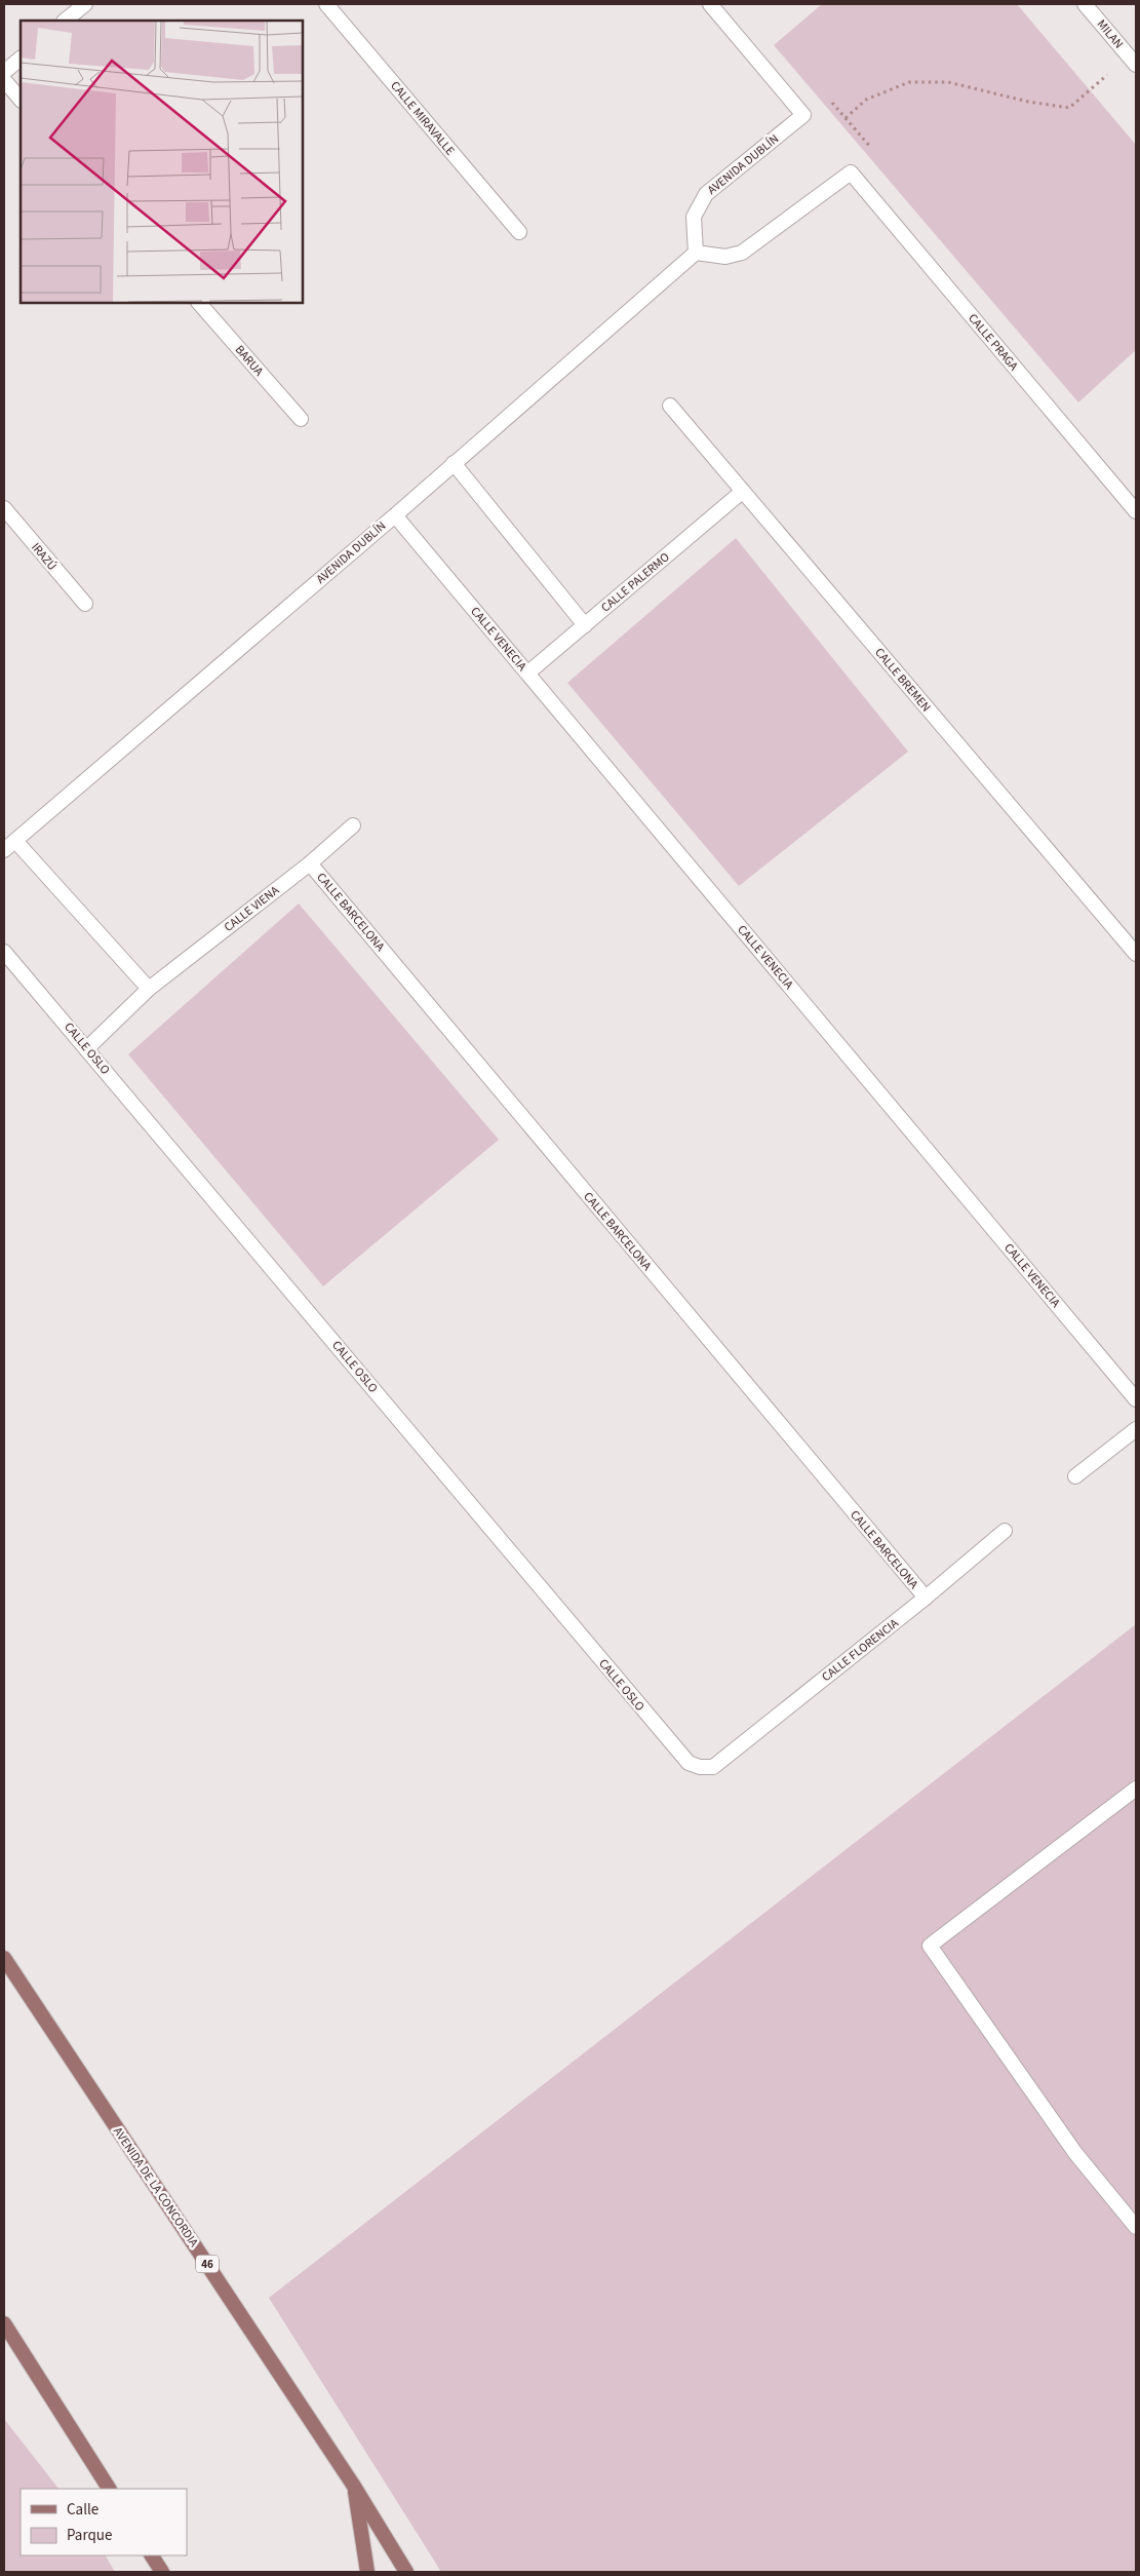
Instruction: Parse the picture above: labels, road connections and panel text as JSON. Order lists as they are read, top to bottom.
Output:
{
  "streets": {
    "main road": ["AVENIDA DE LA CONCORDIA", "46"],
    "street": [
      "MILAN",
      "CALLE MIRAVALLE",
      "AVENIDA DUBLÍN",
      "CALLE PRAGA",
      "BARUA",
      "IRAZÚ",
      "CALLE PALERMO",
      "CALLE VENECIA",
      "CALLE BREMEN",
      "CALLE VIENA",
      "CALLE BARCELONA",
      "CALLE OSLO",
      "CALLE FLORENCIA"
    ]
  },
  "crossings": [
    ["AVENIDA DUBLÍN", "CALLE PRAGA"],
    ["AVENIDA DUBLÍN", "CALLE VENECIA"],
    ["CALLE PALERMO", "CALLE VENECIA"],
    ["CALLE PALERMO", "CALLE BREMEN"],
    ["CALLE VIENA", "CALLE BARCELONA"],
    ["CALLE VIENA", "CALLE OSLO"],
    ["CALLE BARCELONA", "CALLE FLORENCIA"],
    ["CALLE OSLO", "CALLE FLORENCIA"]
  ],
  "legend": ["Calle", "Parque"]
}
